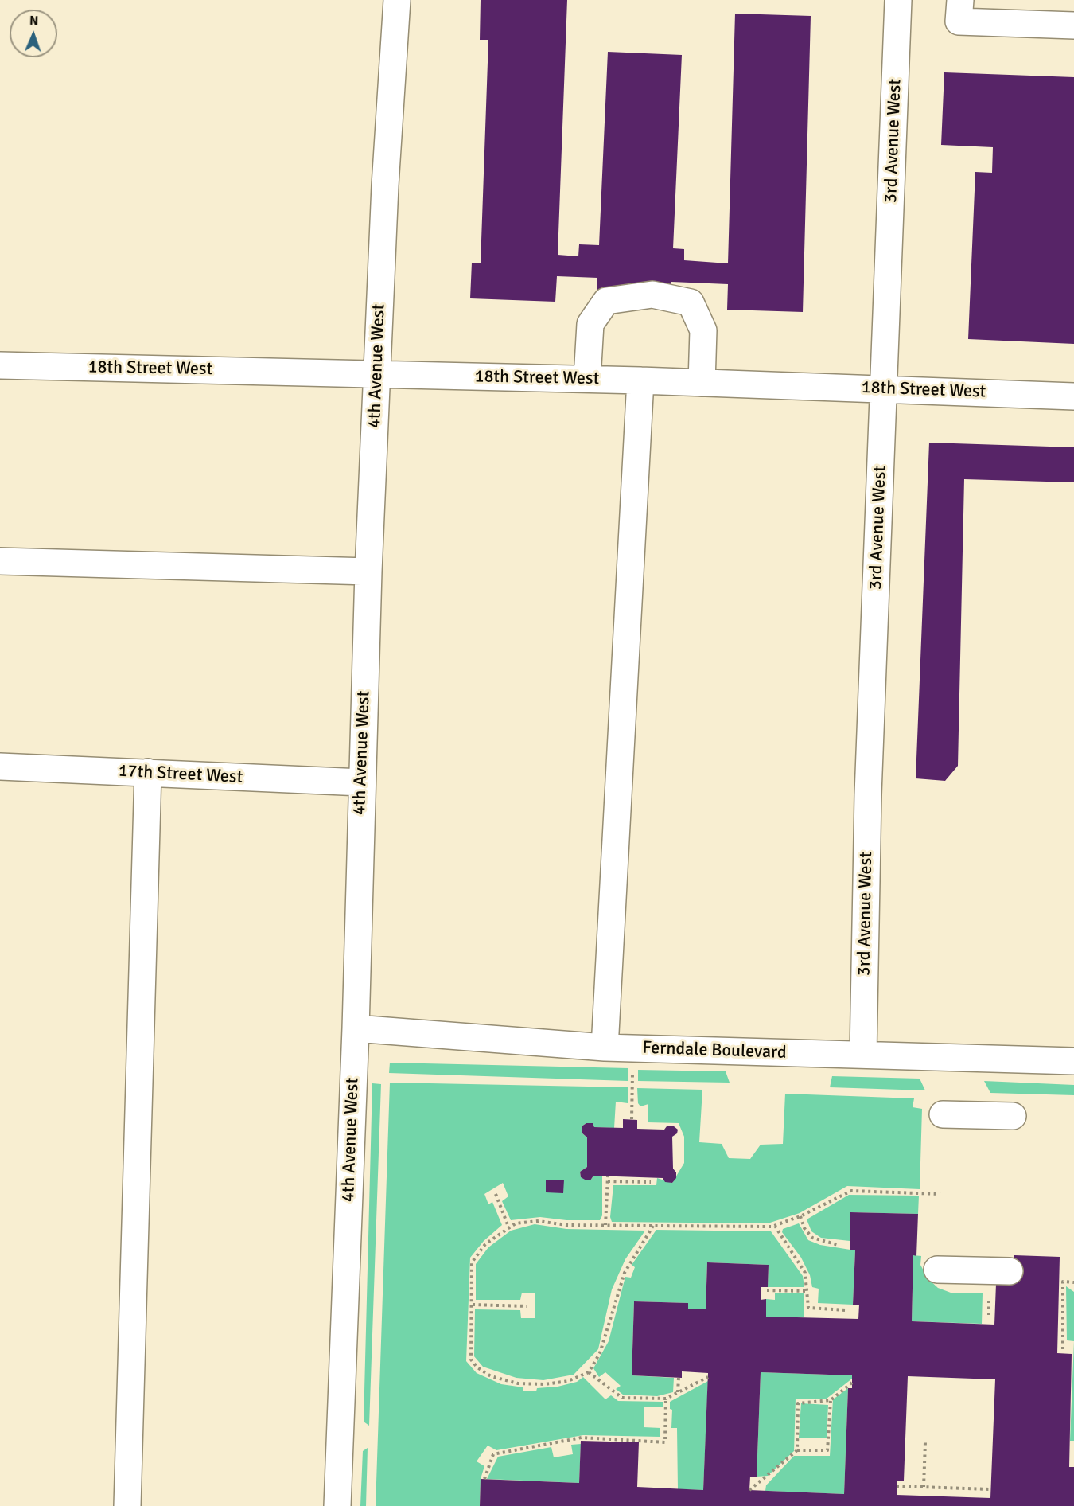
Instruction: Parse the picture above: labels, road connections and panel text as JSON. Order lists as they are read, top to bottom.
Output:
{
  "streets": {
    "street": [
      "3rd Avenue West",
      "4th Avenue West",
      "18th Street West",
      "17th Street West",
      "Ferndale Boulevard"
    ]
  },
  "crossings": [
    ["3rd Avenue West", "18th Street West"],
    ["3rd Avenue West", "Ferndale Boulevard"],
    ["4th Avenue West", "18th Street West"],
    ["4th Avenue West", "17th Street West"],
    ["4th Avenue West", "Ferndale Boulevard"]
  ],
  "north": "top"
}
